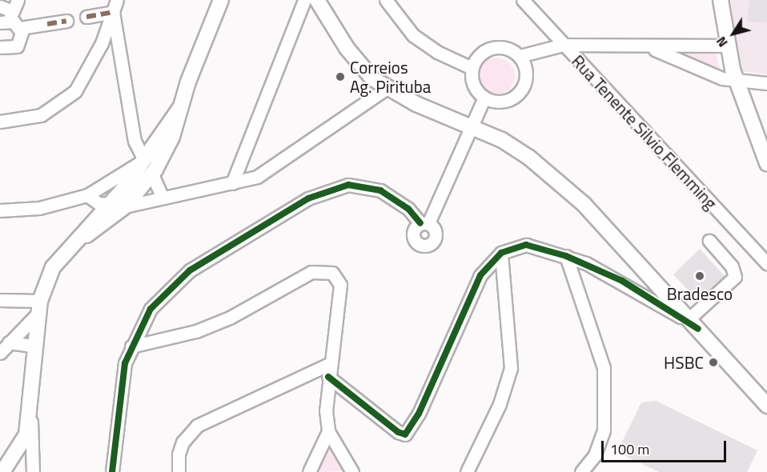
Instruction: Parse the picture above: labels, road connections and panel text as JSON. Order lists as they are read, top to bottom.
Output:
{
  "streets": {
    "street": ["Rua Tenente Silvio Flemming"]
  },
  "places": ["Correios Ag. Pirituba", "Bradesco", "HSBC"],
  "scale_bar": "100 m",
  "north": "bottom left"
}
